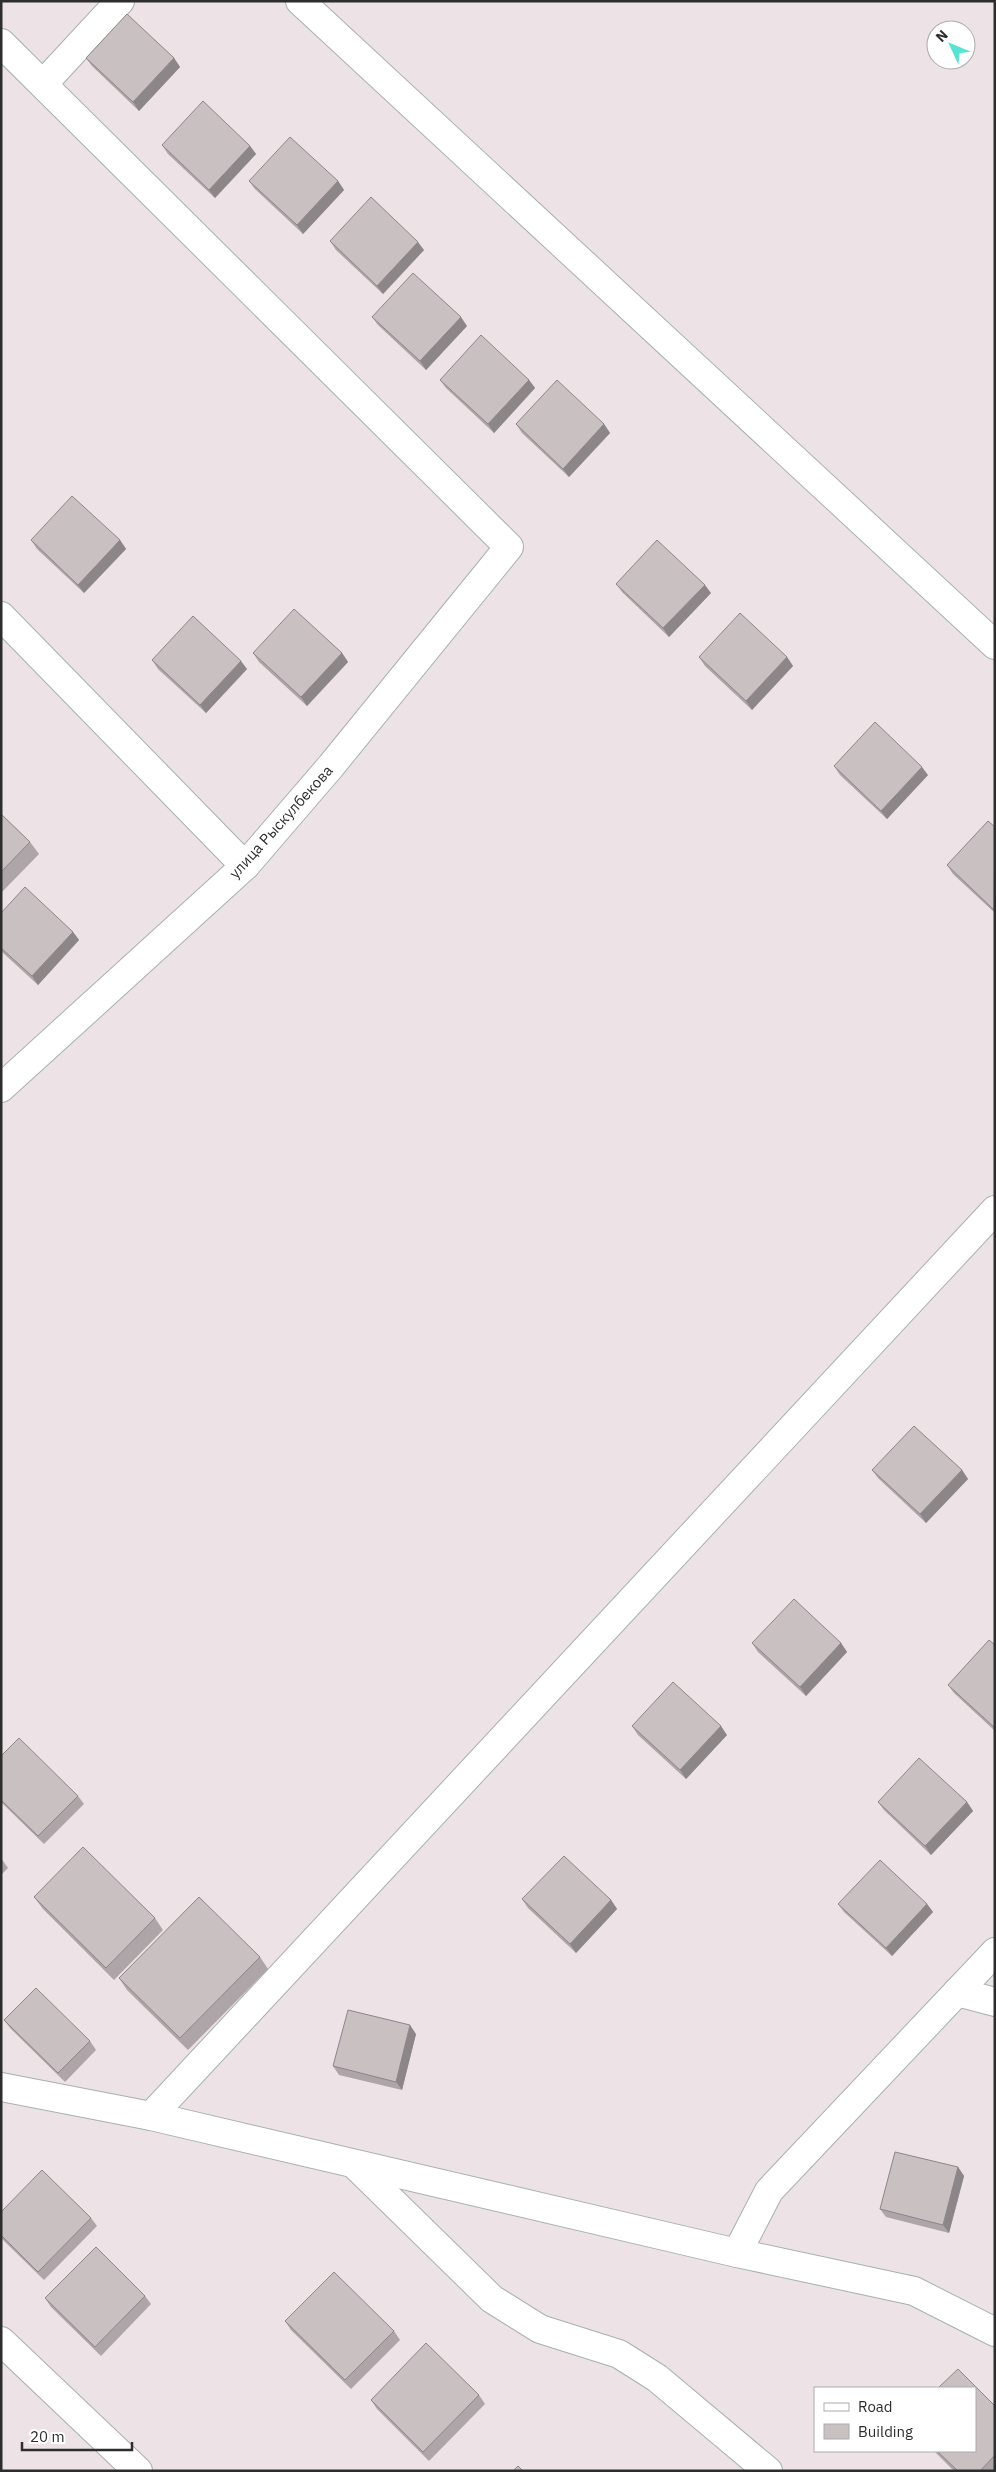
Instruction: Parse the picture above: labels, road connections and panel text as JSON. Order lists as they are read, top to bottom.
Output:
{
  "streets": {
    "street": ["улица Рыскулбекова"]
  },
  "legend": ["Road", "Building"],
  "scale_bar": "20 m",
  "north": "top left"
}
